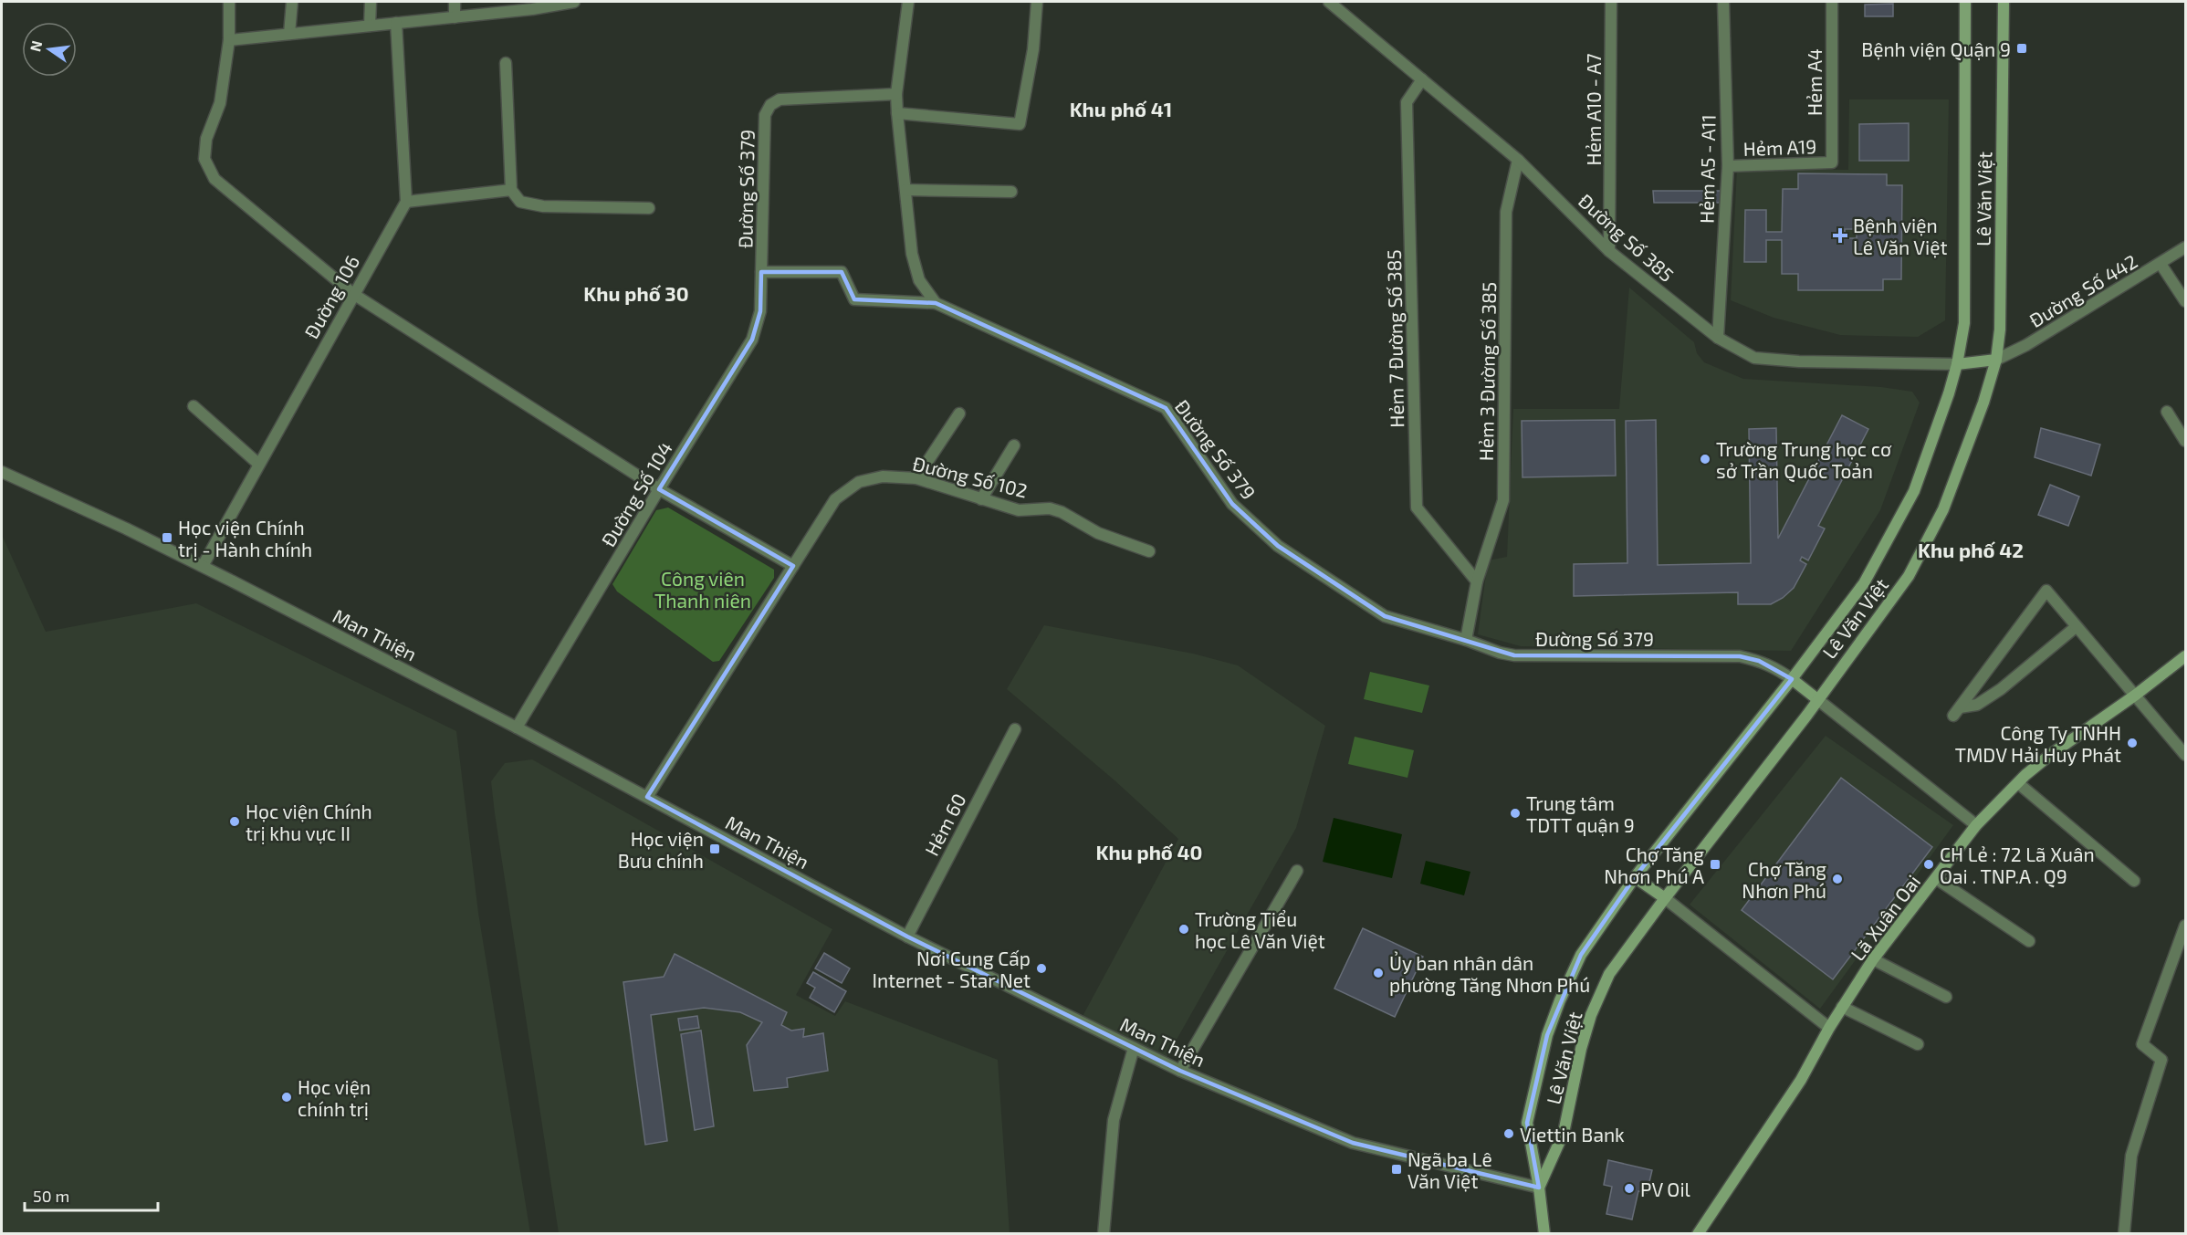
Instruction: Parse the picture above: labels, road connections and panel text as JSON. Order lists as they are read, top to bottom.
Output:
{
  "streets": {
    "main road": ["Lê Văn Việt", "Lã Xuân Oai"],
    "street": [
      "Hẻm A4",
      "Hẻm A10 - A7",
      "Hẻm A19",
      "Hẻm A5 - A11",
      "Đường Số 379",
      "Đường Số 385",
      "Đường Số 442",
      "Đường 106",
      "Hẻm 7 Đường Số 385",
      "Hẻm 3 Đường Số 385",
      "Đường Số 102",
      "Đường Số 104",
      "Man Thiện",
      "Hẻm 60"
    ]
  },
  "crossings": [
    ["Hẻm A4", "Hẻm A19"],
    ["Hẻm A10 - A7", "Đường Số 385"],
    ["Hẻm A19", "Hẻm A5 - A11"],
    ["Hẻm A5 - A11", "Đường Số 385"],
    ["Đường Số 379", "Lê Văn Việt"],
    ["Đường Số 379", "Hẻm 3 Đường Số 385"],
    ["Đường Số 379", "Đường Số 104"],
    ["Lê Văn Việt", "Đường Số 385"],
    ["Lê Văn Việt", "Đường Số 442"],
    ["Lê Văn Việt", "Man Thiện"],
    ["Đường Số 385", "Hẻm 7 Đường Số 385"],
    ["Đường Số 385", "Hẻm 3 Đường Số 385"],
    ["Đường 106", "Man Thiện"],
    ["Hẻm 7 Đường Số 385", "Hẻm 3 Đường Số 385"],
    ["Đường Số 102", "Man Thiện"],
    ["Đường Số 104", "Man Thiện"],
    ["Man Thiện", "Hẻm 60"]
  ],
  "districts": [
    "Khu phố 41",
    "Khu phố 30",
    "Khu phố 42",
    "Khu phố 40"
  ],
  "parks": ["Công viên Thanh niên"],
  "places": {
    "transit": [
      "Bệnh viện Quận 9",
      "Học viện Chính trị - Hành chính",
      "Học viện Bưu chính",
      "Chợ Tăng Nhơn Phú A",
      "Ngã ba Lê Văn Việt"
    ],
    "health": ["Bệnh viện Lê Văn Việt"],
    "other": [
      "Trường Trung học cơ sở Trần Quốc Toản",
      "Công Ty TNHH TMDV Hải Huy Phát",
      "Trung tâm TDTT quận 9",
      "Học viện Chính trị khu vực II",
      "CH Lẻ : 72 Lã Xuân Oai . TNP.A . Q9",
      "Chợ Tăng Nhơn Phú",
      "Trường Tiểu học Lê Văn Việt",
      "Nơi Cung Cấp Internet - Star Net",
      "Ủy ban nhân dân phường Tăng Nhơn Phú",
      "Học viện chính trị",
      "Viettin Bank",
      "PV Oil"
    ]
  },
  "scale_bar": "50 m",
  "north": "left"
}
